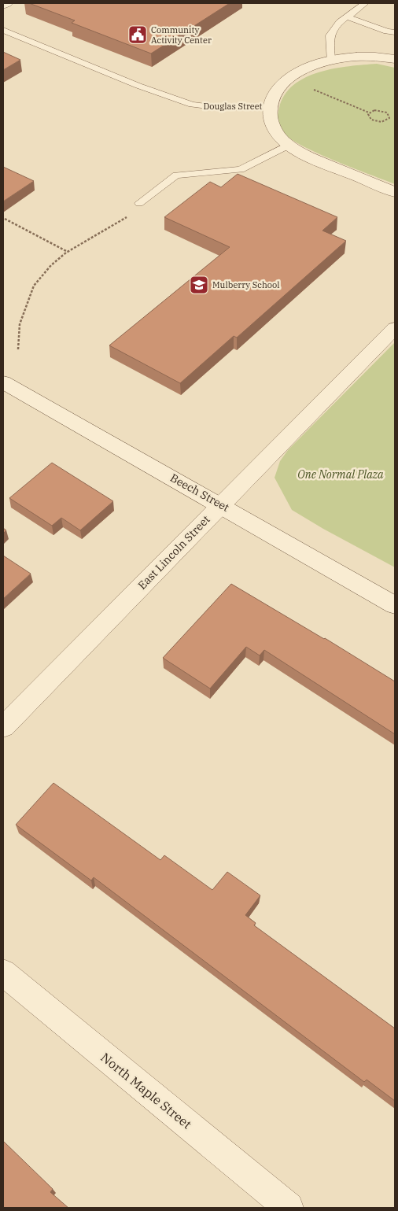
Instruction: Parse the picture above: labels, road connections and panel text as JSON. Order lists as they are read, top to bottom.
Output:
{
  "streets": {
    "street": [
      "Douglas Street",
      "Beech Street",
      "East Lincoln Street",
      "North Maple Street"
    ]
  },
  "crossings": [
    ["Beech Street", "East Lincoln Street"]
  ],
  "parks": ["One Normal Plaza"],
  "places": {
    "public building": ["Community Activity Center"],
    "school or university": ["Mulberry School"]
  }
}
